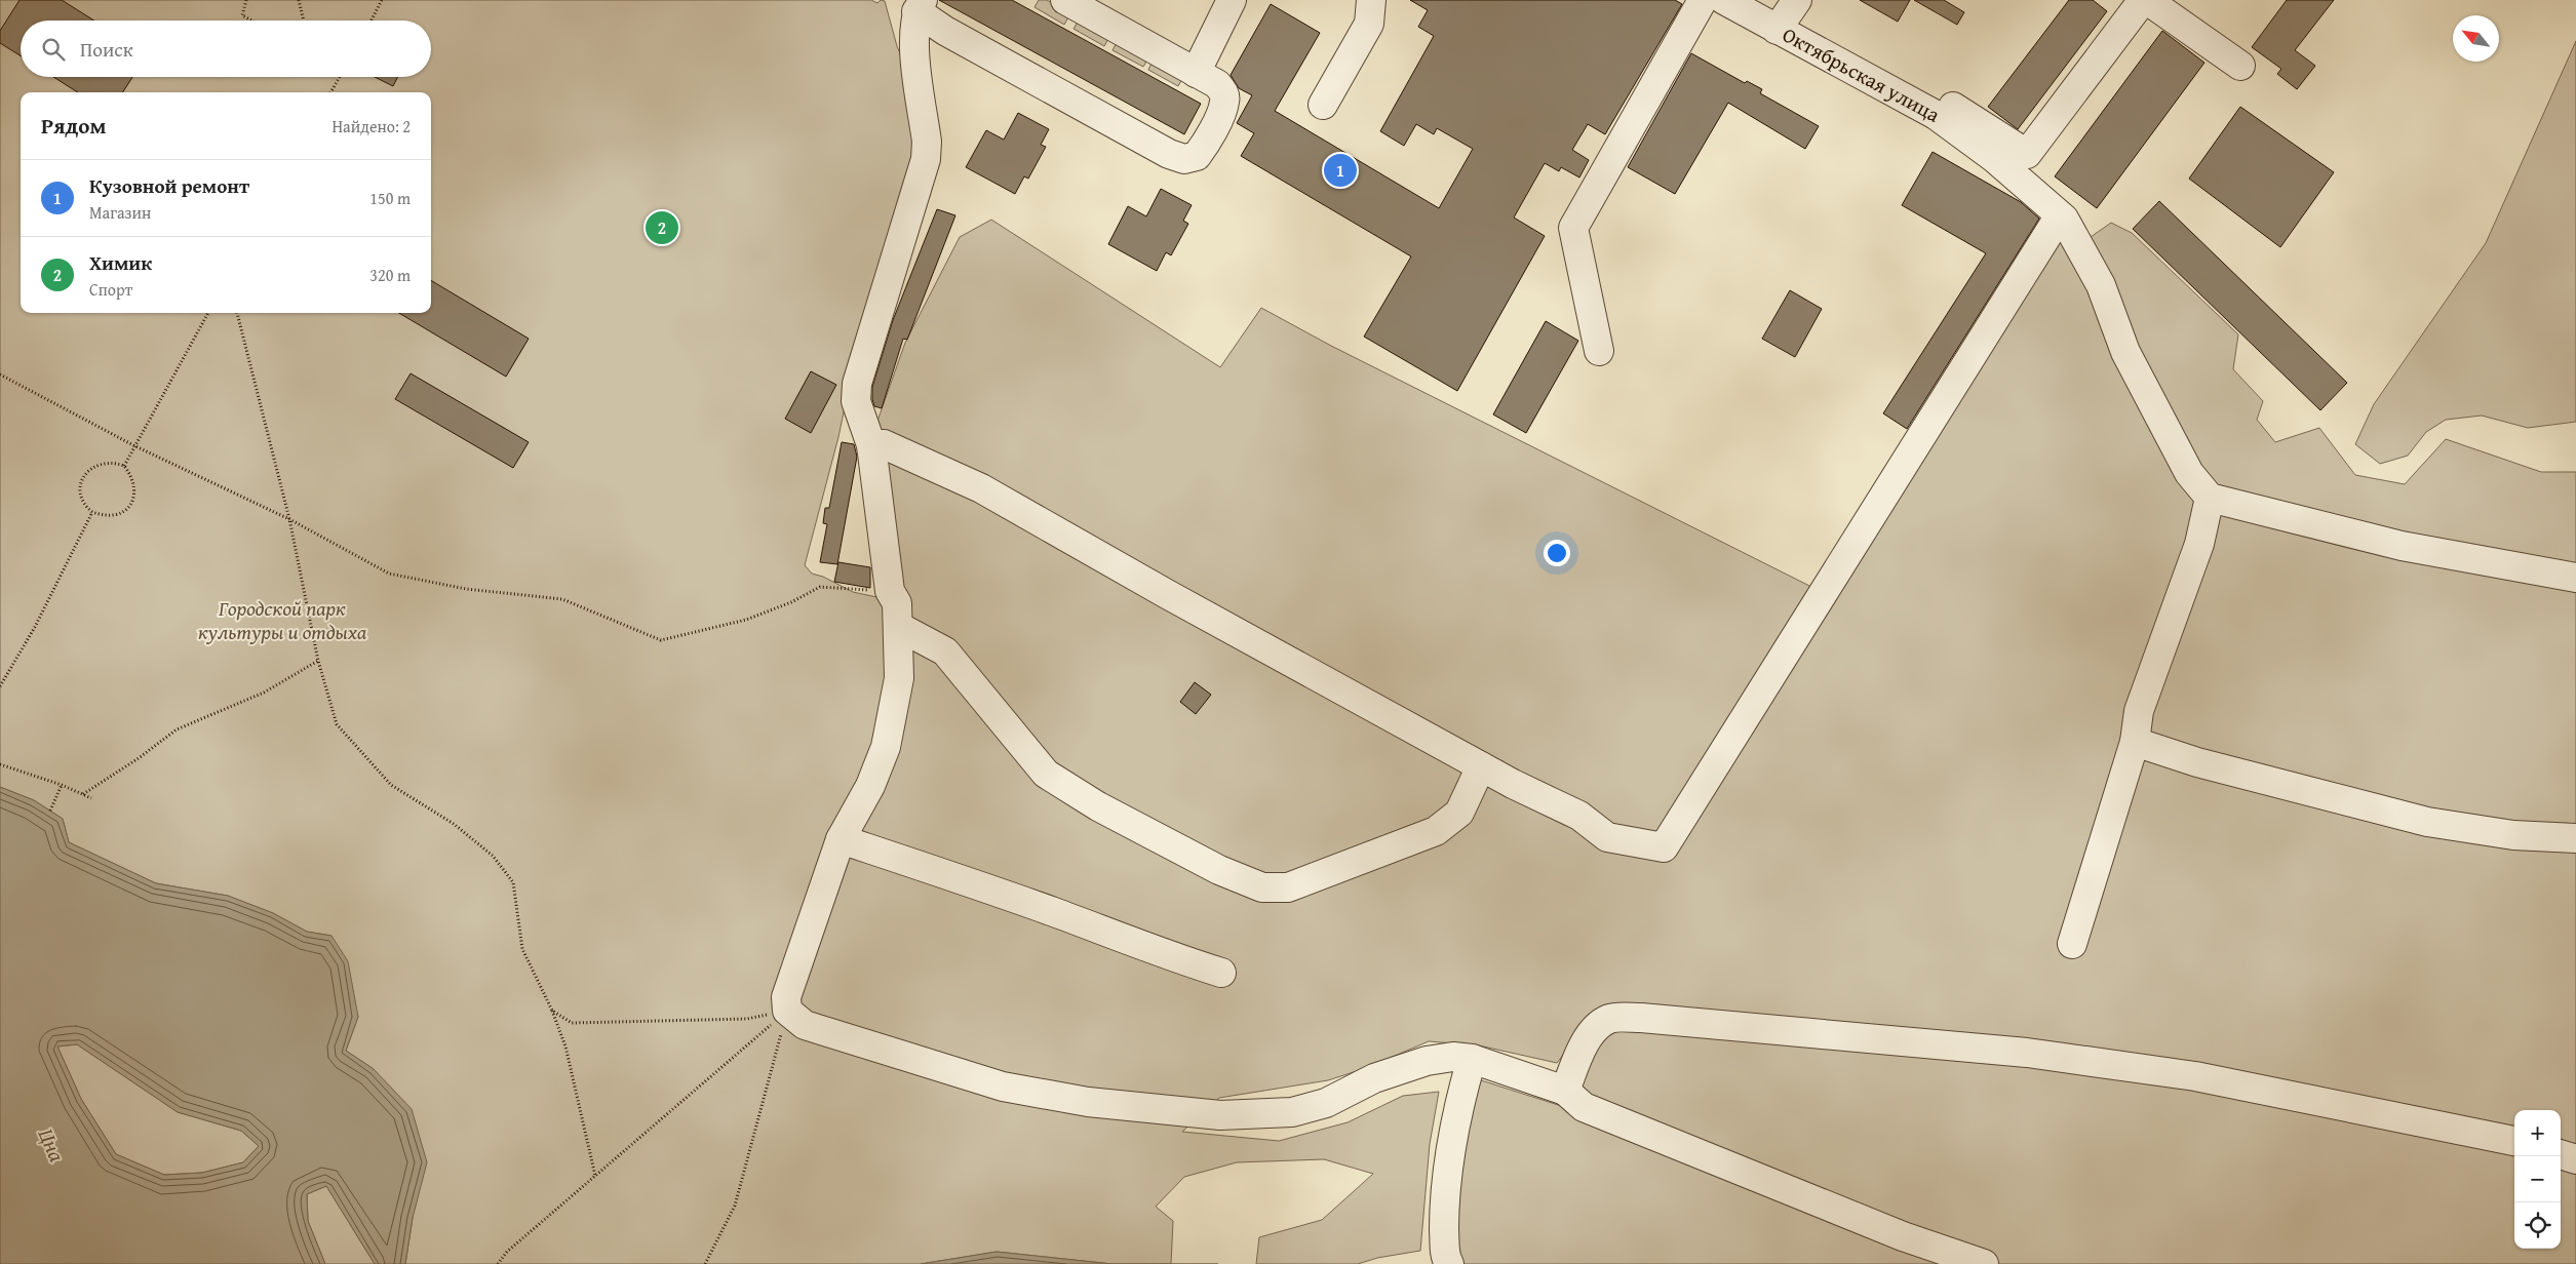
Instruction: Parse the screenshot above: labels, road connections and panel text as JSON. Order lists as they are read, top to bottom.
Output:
{
  "streets": {
    "street": ["Октябрьская улица"]
  },
  "water": ["Цна"],
  "parks": ["Городской парк культуры и отдыха"],
  "north": "top left",
  "page": {
    "search": "Поиск",
    "heading": ["Рядом", "Найдено: 2"],
    "pins": ["1", "2"],
    "list": [
      {
        "mark": "1",
        "name": "Кузовной ремонт",
        "note": "Магазин",
        "value": "150 m"
      },
      {
        "mark": "2",
        "name": "Химик",
        "note": "Спорт",
        "value": "320 m"
      }
    ],
    "map_buttons": ["+", "−"]
  }
}
